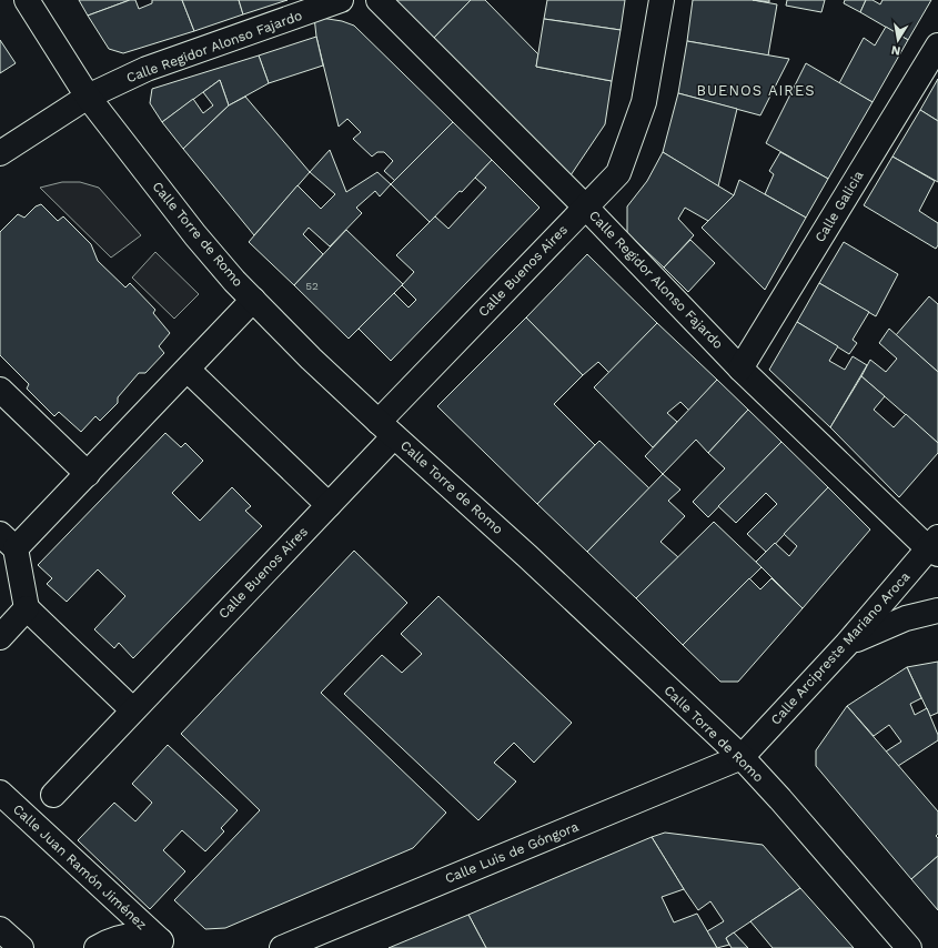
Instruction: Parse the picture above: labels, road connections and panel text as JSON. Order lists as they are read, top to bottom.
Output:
{
  "streets": {
    "street": [
      "Calle Regidor Alonso Fajardo",
      "Calle Galicia",
      "Calle Torre de Romo",
      "Calle Buenos Aires",
      "Calle Arcipreste Mariano Aroca",
      "Calle Luis de Góngora",
      "Calle Juan Ramón Jiménez"
    ]
  },
  "crossings": [
    ["Calle Regidor Alonso Fajardo", "Calle Galicia"],
    ["Calle Regidor Alonso Fajardo", "Calle Torre de Romo"],
    ["Calle Regidor Alonso Fajardo", "Calle Buenos Aires"],
    ["Calle Regidor Alonso Fajardo", "Calle Arcipreste Mariano Aroca"],
    ["Calle Torre de Romo", "Calle Buenos Aires"],
    ["Calle Torre de Romo", "Calle Arcipreste Mariano Aroca"],
    ["Calle Torre de Romo", "Calle Luis de Góngora"],
    ["Calle Arcipreste Mariano Aroca", "Calle Luis de Góngora"]
  ],
  "districts": ["BUENOS AIRES"],
  "house_numbers": ["52"],
  "north": "bottom"
}
